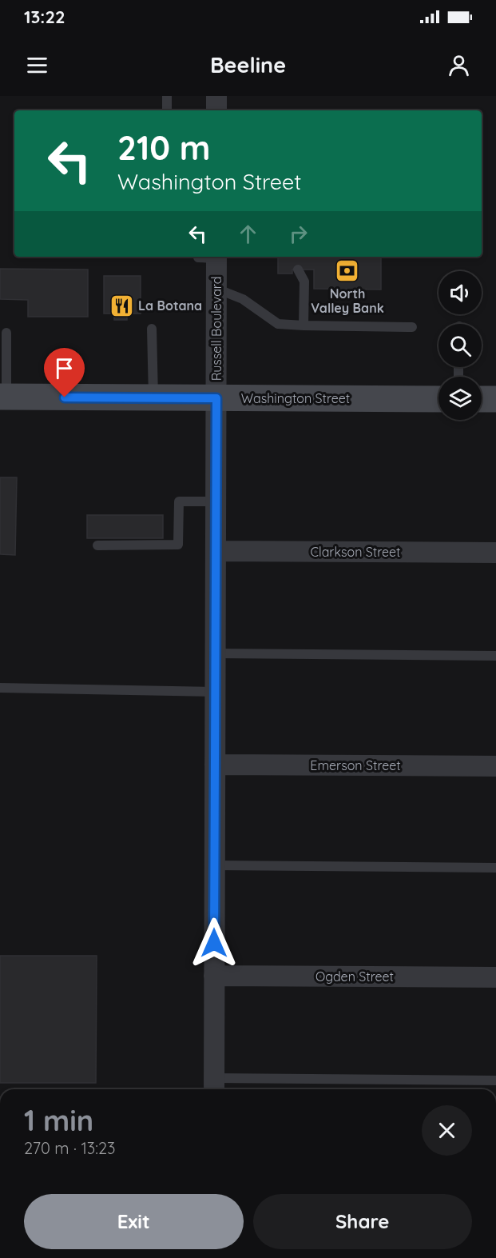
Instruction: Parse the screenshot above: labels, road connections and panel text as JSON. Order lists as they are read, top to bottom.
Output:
{
  "streets": {
    "main road": ["Washington Street"],
    "street": [
      "Russell Boulevard",
      "Clarkson Street",
      "Emerson Street",
      "Ogden Street"
    ]
  },
  "crossings": [
    ["Russell Boulevard", "Washington Street"],
    ["Russell Boulevard", "Clarkson Street"],
    ["Russell Boulevard", "Emerson Street"],
    ["Russell Boulevard", "Ogden Street"]
  ],
  "places": {
    "bank": ["North Valley Bank"],
    "restaurant": ["La Botana"]
  },
  "page": {
    "status": "13:22",
    "header": "Beeline",
    "turn": ["210 m", "Washington Street"],
    "heading": ["1 min", "270 m · 13:23"],
    "buttons": ["Exit", "Share"]
  }
}
